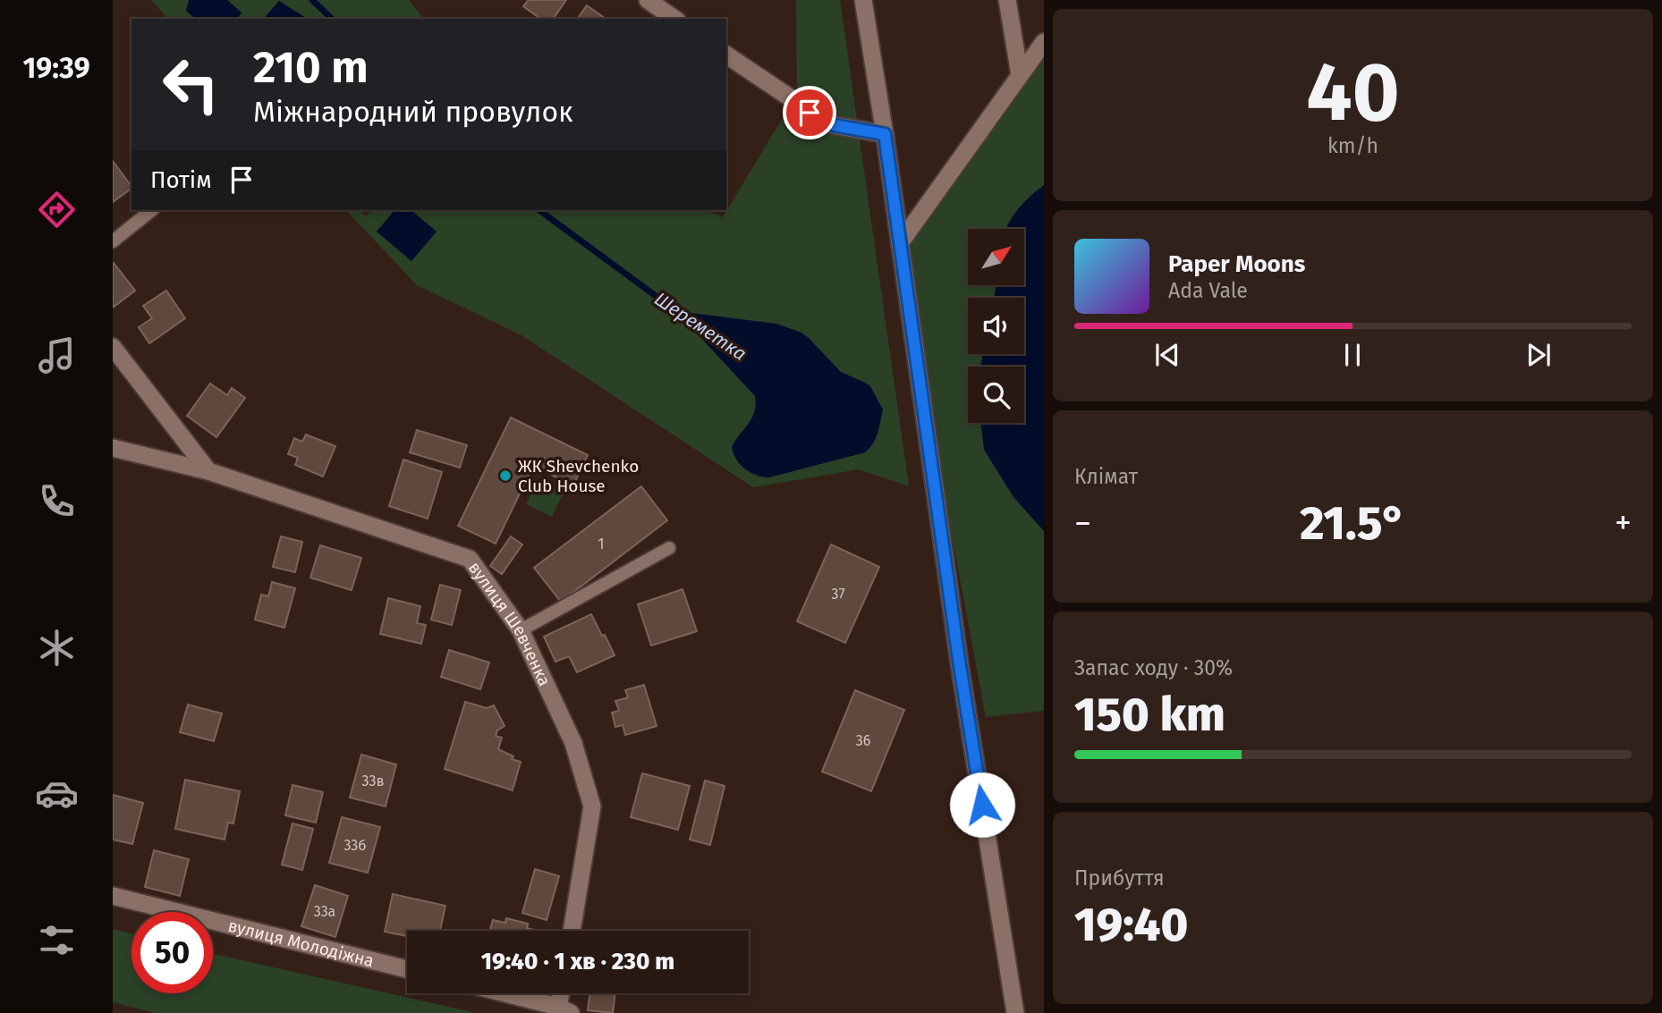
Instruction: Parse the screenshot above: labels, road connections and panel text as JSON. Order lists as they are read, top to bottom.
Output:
{
  "streets": {
    "street": ["вулиця Шевченка", "вулиця Молодіжна"]
  },
  "water": ["Шереметка"],
  "places": ["ЖК Shevchenko Club House"],
  "house_numbers": [
    "1",
    "37",
    "36",
    "33в",
    "33б",
    "33а"
  ],
  "north": "top right",
  "page": {
    "tabs": "19:39",
    "tile": [
      ["40", "km/h"],
      "Клімат",
      ["Запас ходу · 30%", "150 km"],
      ["Прибуття", "19:40"]
    ],
    "turn": ["210 m", "Міжнародний провулок"],
    "then": "Потім",
    "song": ["Paper Moons", "Ada Vale"],
    "heat": ["−", "21.5°", "+"],
    "limit": "50",
    "trip": "19:40 · 1 хв · 230 m"
  }
}
